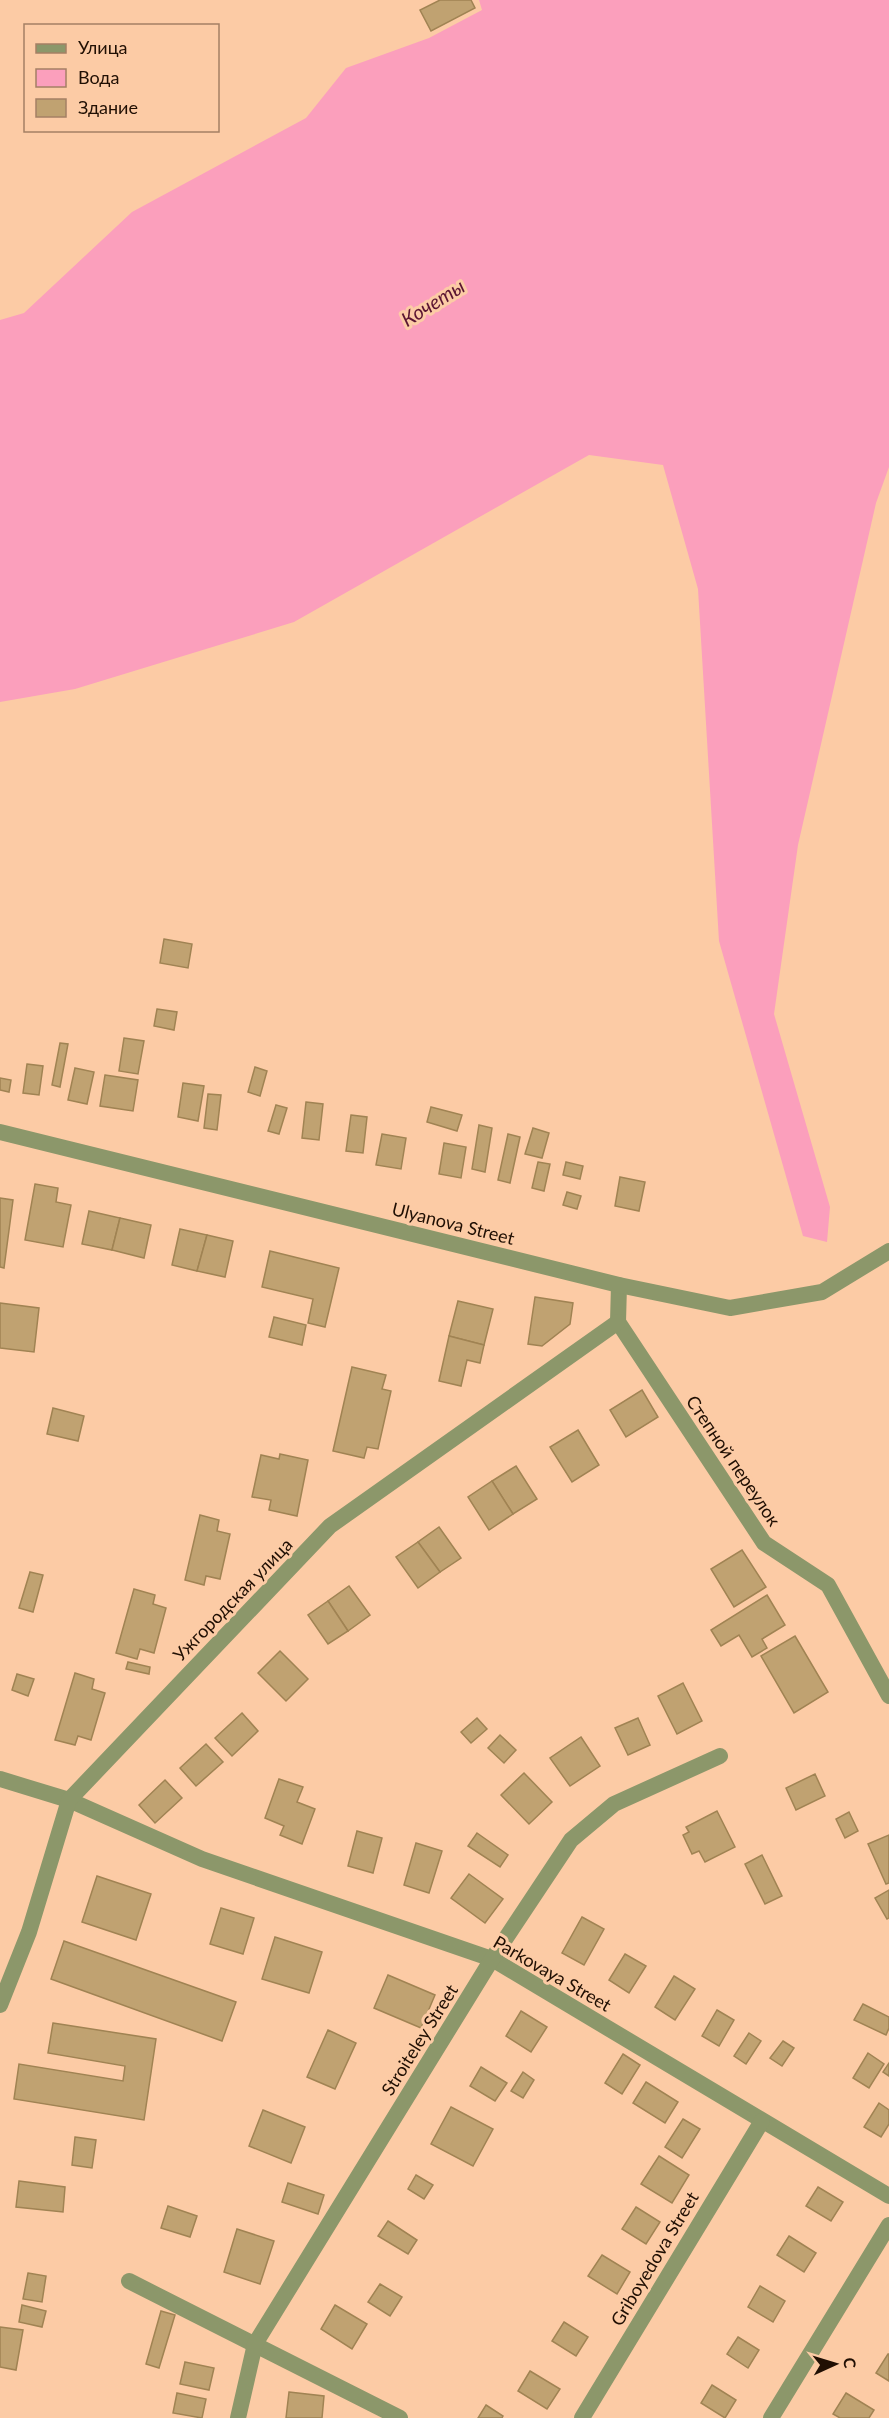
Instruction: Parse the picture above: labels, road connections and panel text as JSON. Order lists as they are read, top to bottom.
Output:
{
  "streets": {
    "street": [
      "Ulyanova Street",
      "Степной переулок",
      "Ужгородская улица",
      "Parkovaya Street",
      "Stroiteley Street",
      "Griboyedova Street"
    ]
  },
  "crossings": [
    ["Степной переулок", "Ужгородская улица"],
    ["Ужгородская улица", "Parkovaya Street"],
    ["Parkovaya Street", "Stroiteley Street"],
    ["Parkovaya Street", "Griboyedova Street"]
  ],
  "water": ["Кочеты"],
  "legend": ["Улица", "Вода", "Здание"],
  "north": "right"
}
